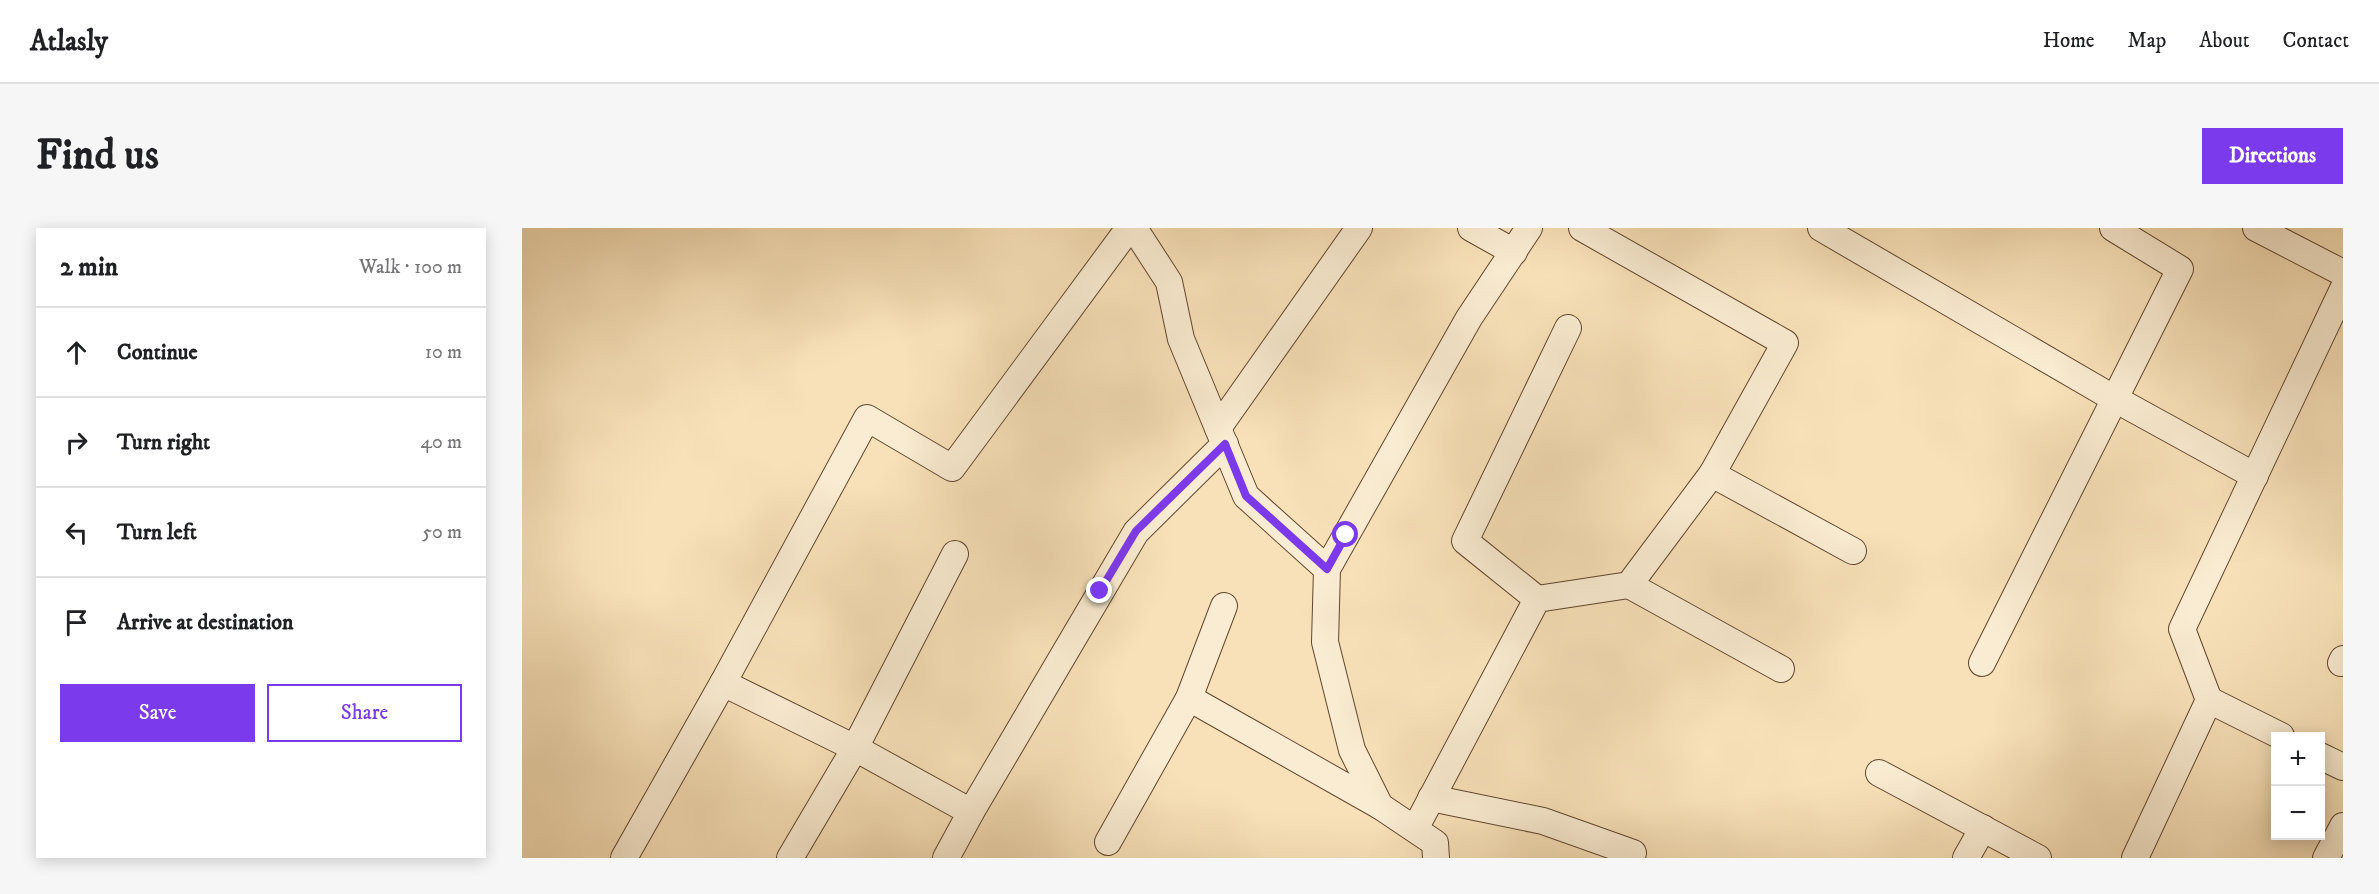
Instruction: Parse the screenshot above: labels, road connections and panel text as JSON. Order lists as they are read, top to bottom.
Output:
{
  "page": {
    "header": "Atlasly",
    "nav": [
      "Home",
      "Map",
      "About",
      "Contact"
    ],
    "buttons": [
      "Directions",
      ["Save", "Share"]
    ],
    "title": "Find us",
    "heading": ["2 min", "Walk · 100 m"],
    "list": [
      ["Continue", "10 m"],
      ["Turn right", "40 m"],
      ["Turn left", "50 m"],
      "Arrive at destination"
    ],
    "map_buttons": ["+", "−"]
  }
}
